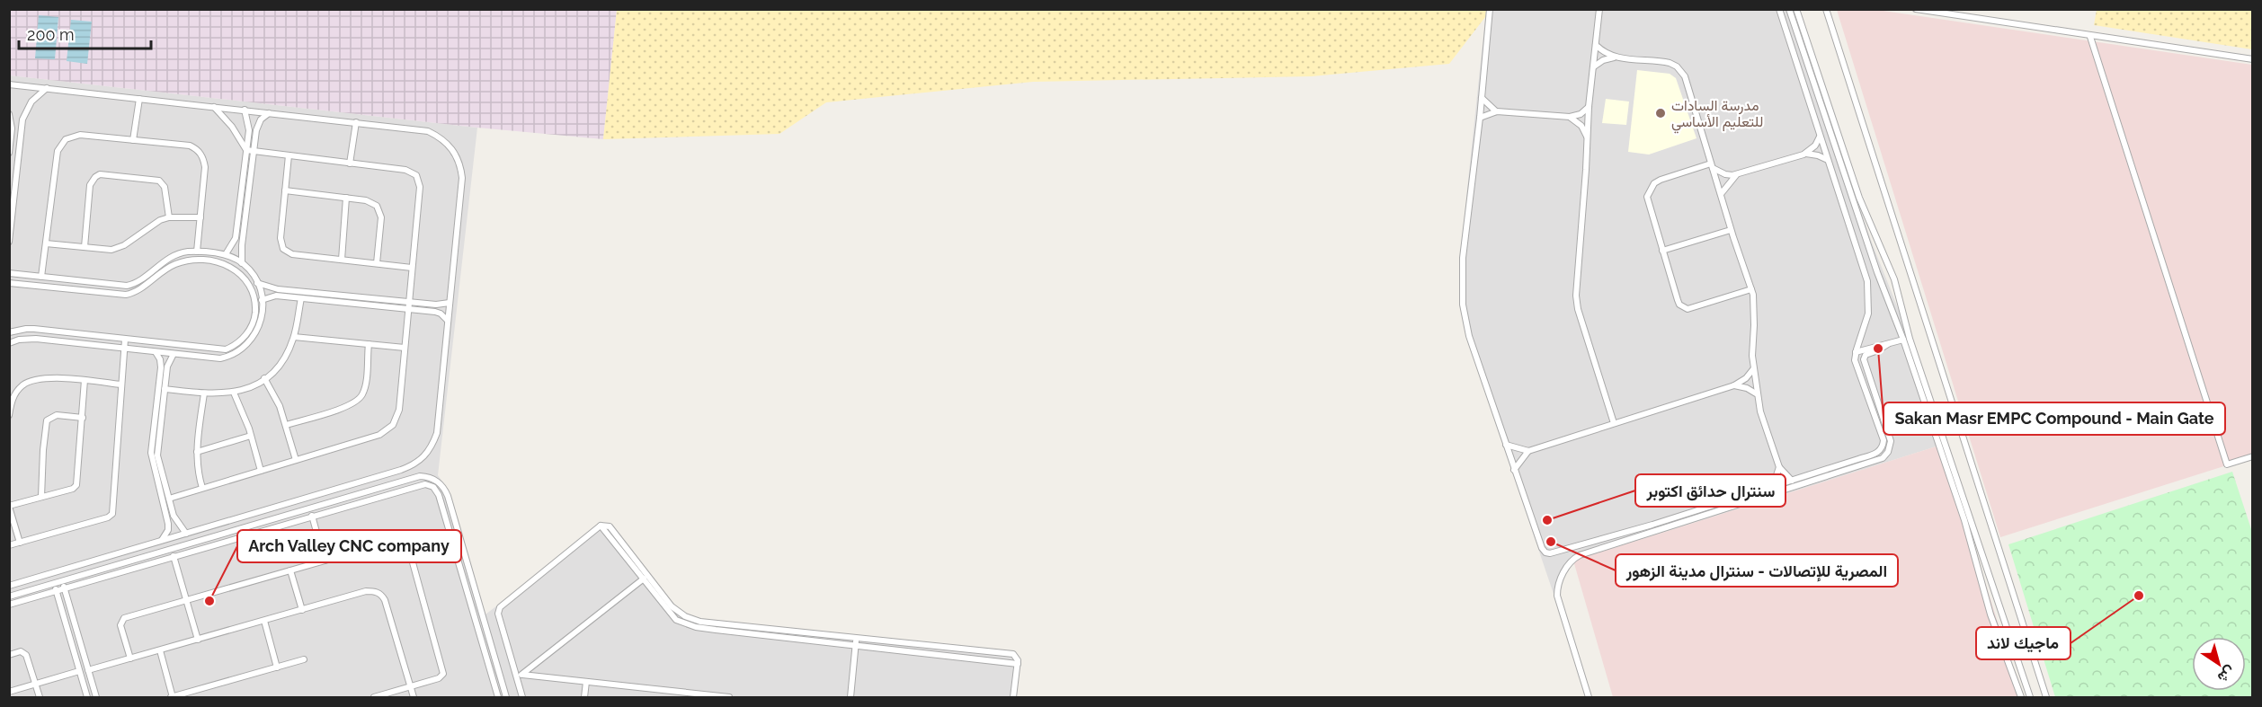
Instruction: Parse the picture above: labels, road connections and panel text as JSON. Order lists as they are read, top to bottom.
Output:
{
  "places": [
    "مدرسة السادات للتعليم الأساسي",
    "Sakan Masr EMPC Compound - Main Gate",
    "سنترال حدائق اكتوبر",
    "المصرية للإتصالات - سنترال مدينة الزهور",
    "ماجيك لاند",
    "Arch Valley CNC company"
  ],
  "scale_bar": "200 m",
  "north": "bottom right"
}
